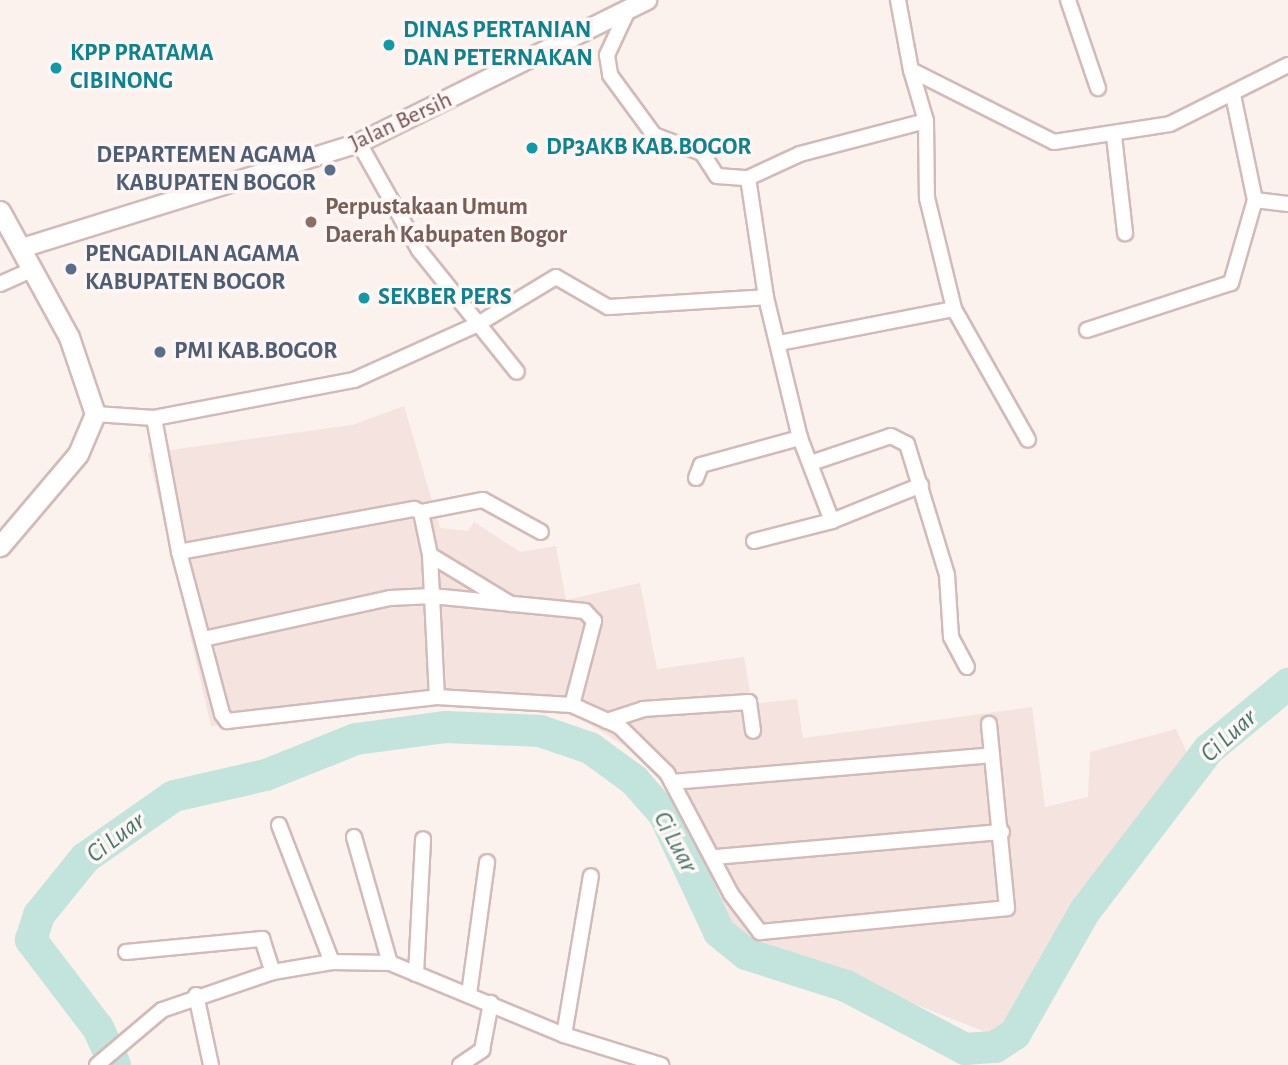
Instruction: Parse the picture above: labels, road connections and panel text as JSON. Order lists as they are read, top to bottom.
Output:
{
  "streets": {
    "street": ["Jalan Bersih"]
  },
  "water": ["Ci Luar"],
  "places": [
    "DINAS PERTANIAN DAN PETERNAKAN",
    "KPP PRATAMA CIBINONG",
    "DP3AKB KAB.BOGOR",
    "DEPARTEMEN AGAMA KABUPATEN BOGOR",
    "Perpustakaan Umum Daerah Kabupaten Bogor",
    "PENGADILAN AGAMA KABUPATEN BOGOR",
    "SEKBER PERS",
    "PMI KAB.BOGOR"
  ]
}
